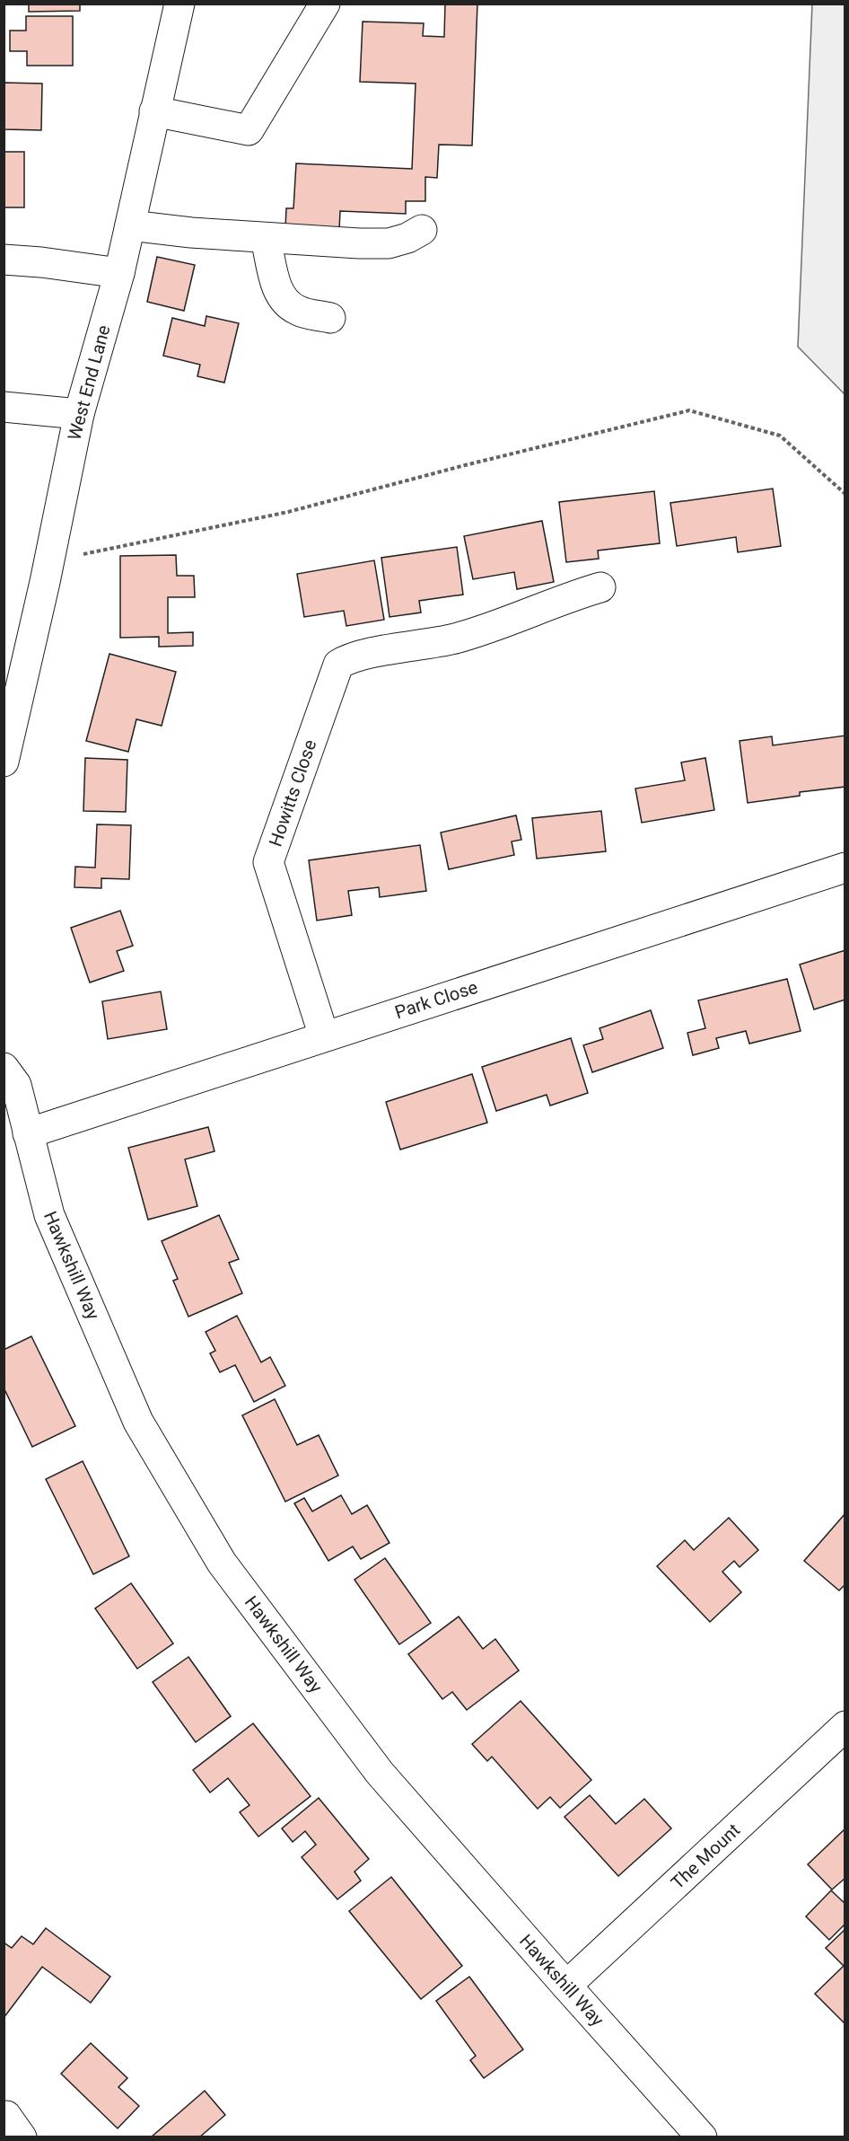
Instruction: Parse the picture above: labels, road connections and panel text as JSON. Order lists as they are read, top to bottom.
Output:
{
  "streets": {
    "street": [
      "West End Lane",
      "Howitts Close",
      "Park Close",
      "Hawkshill Way",
      "The Mount"
    ]
  },
  "crossings": [
    ["Howitts Close", "Park Close"],
    ["Park Close", "Hawkshill Way"],
    ["Hawkshill Way", "The Mount"]
  ]
}
